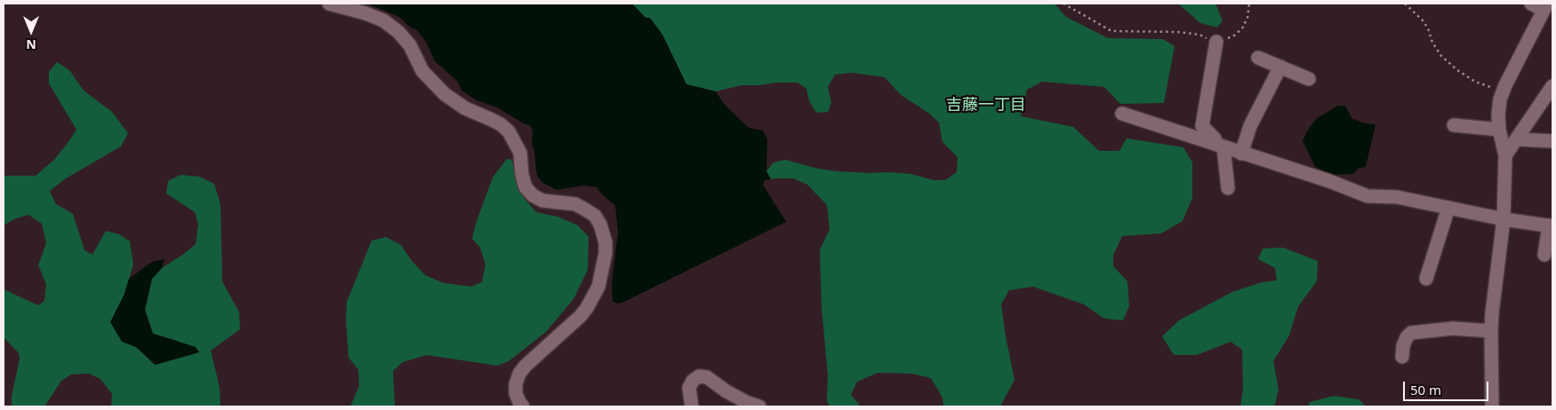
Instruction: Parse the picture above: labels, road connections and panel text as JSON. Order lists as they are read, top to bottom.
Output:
{
  "districts": ["吉藤一丁目"],
  "scale_bar": "50 m",
  "north": "bottom"
}
